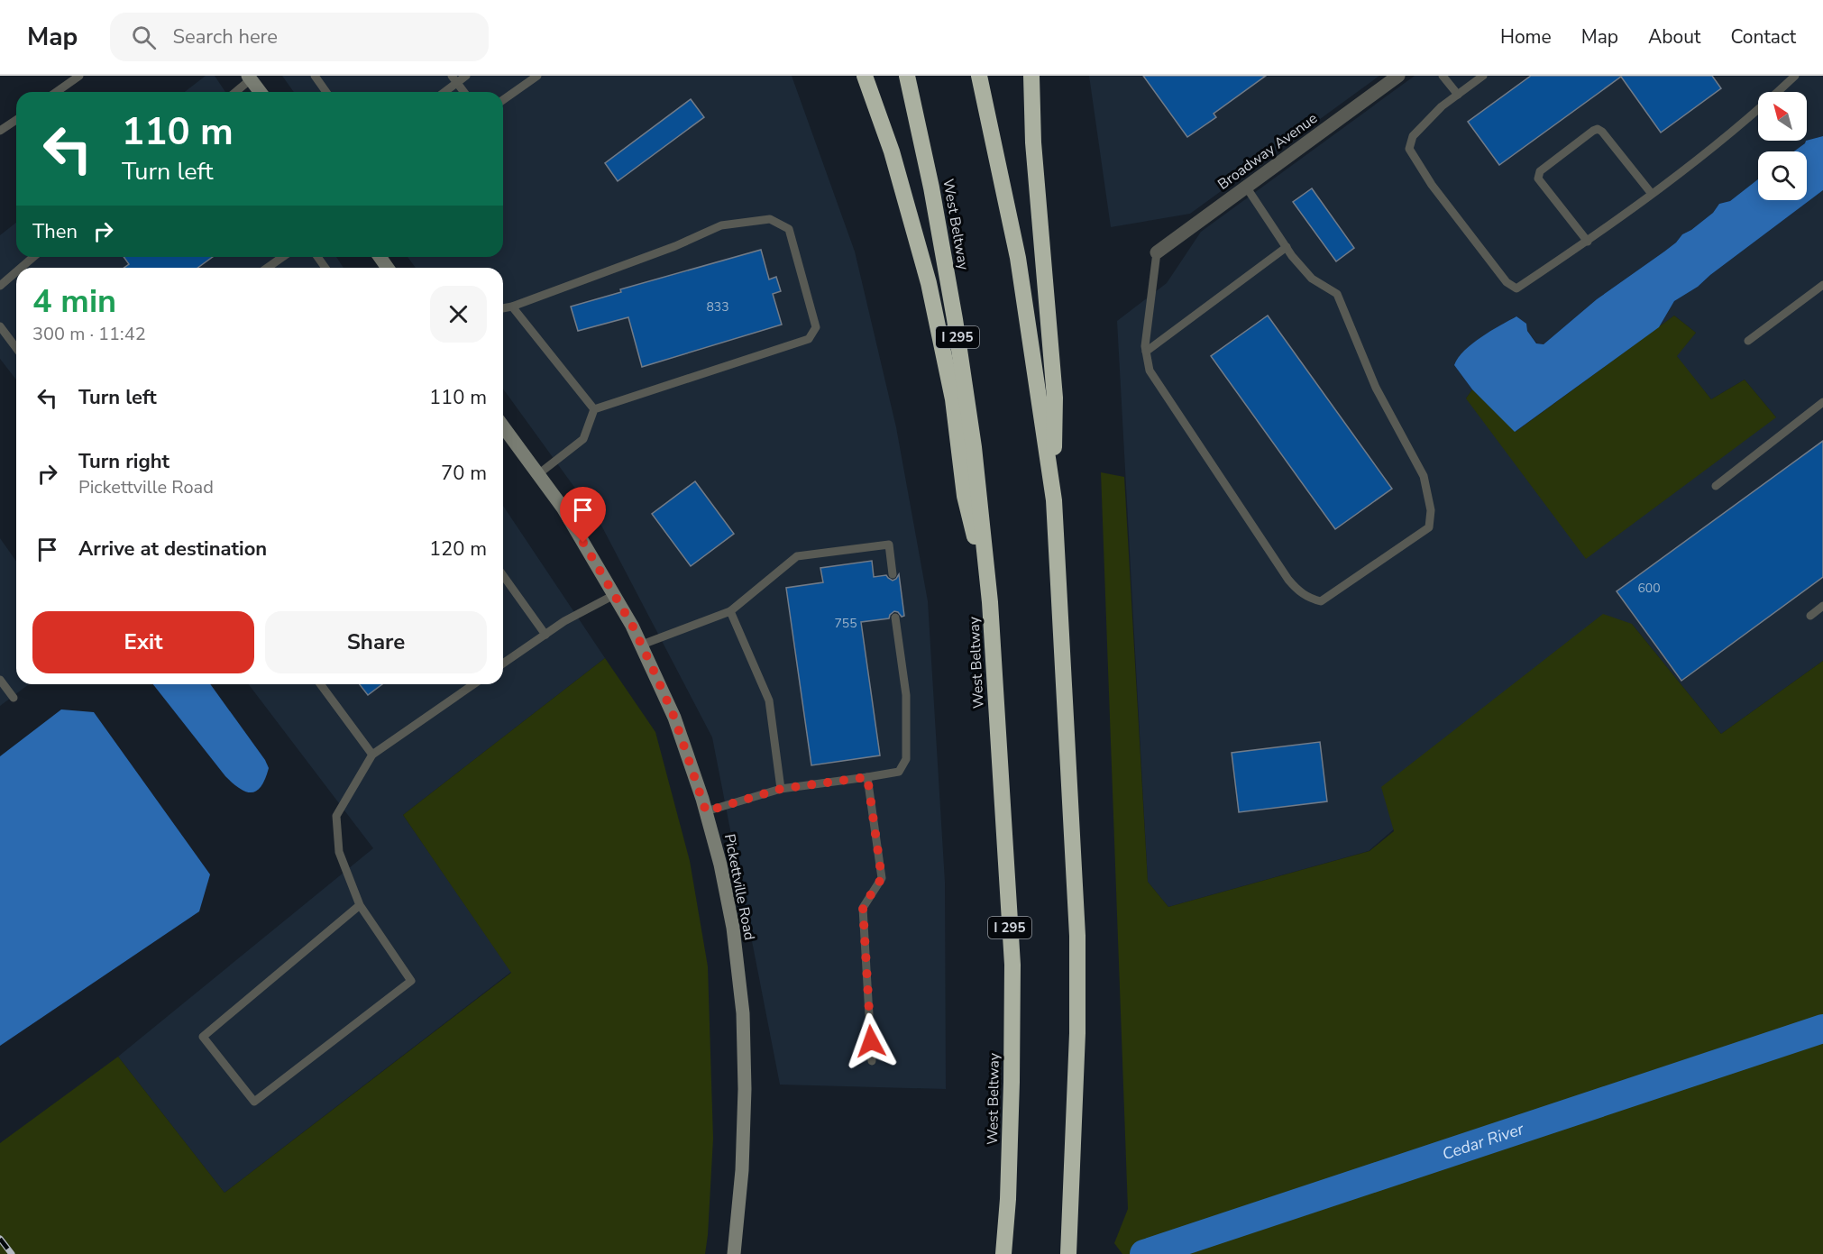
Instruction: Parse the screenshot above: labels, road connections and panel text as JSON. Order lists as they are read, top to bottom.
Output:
{
  "streets": {
    "highway": ["West Beltway", "I 295"],
    "street": ["Broadway Avenue", "Pickettville Road"]
  },
  "water": ["Cedar River"],
  "house_numbers": ["833", "600", "755"],
  "north": "top left",
  "page": {
    "header": "Map",
    "search": "Search here",
    "nav": [
      "Home",
      "Map",
      "About",
      "Contact"
    ],
    "turn": ["110 m", "Turn left"],
    "then": "Then",
    "heading": ["4 min", "300 m · 11:42"],
    "list": [
      {
        "name": "Turn left",
        "value": "110 m"
      },
      {
        "name": "Turn right",
        "note": "Pickettville Road",
        "value": "70 m"
      },
      {
        "name": "Arrive at destination",
        "value": "120 m"
      }
    ],
    "buttons": ["Exit", "Share"]
  }
}
